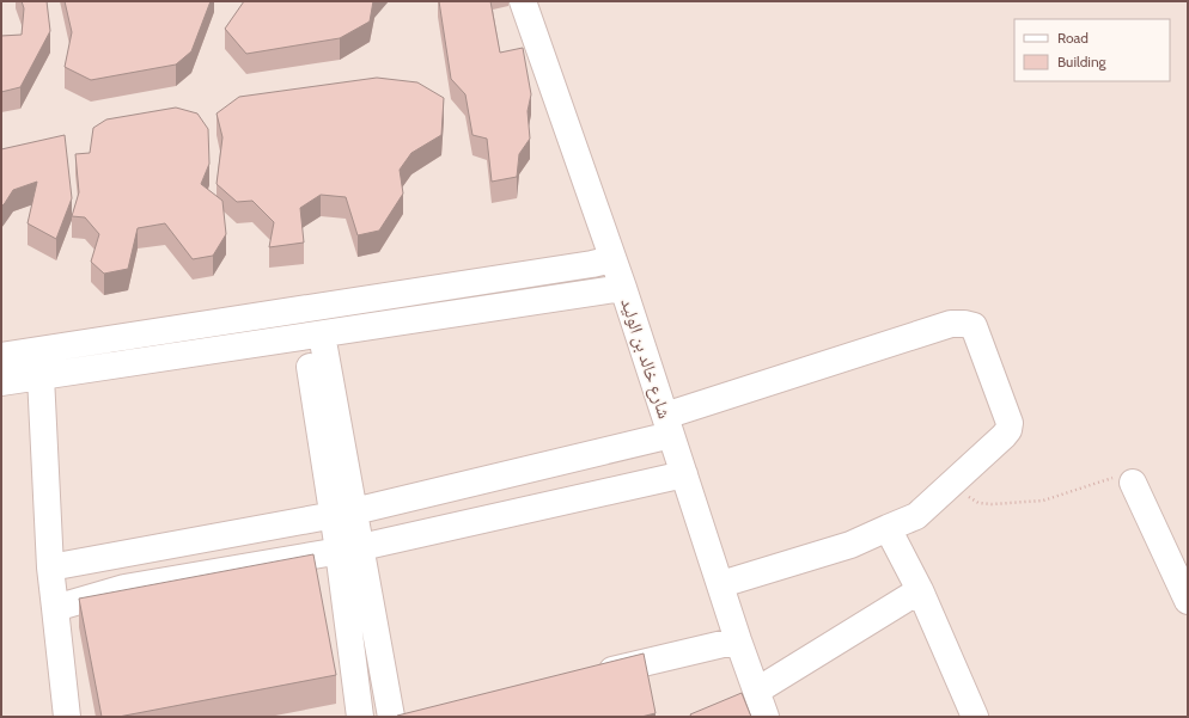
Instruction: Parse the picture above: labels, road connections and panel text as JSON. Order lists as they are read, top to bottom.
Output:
{
  "streets": {
    "street": ["شارع خالد بن الوليد"]
  },
  "legend": ["Road", "Building"]
}
